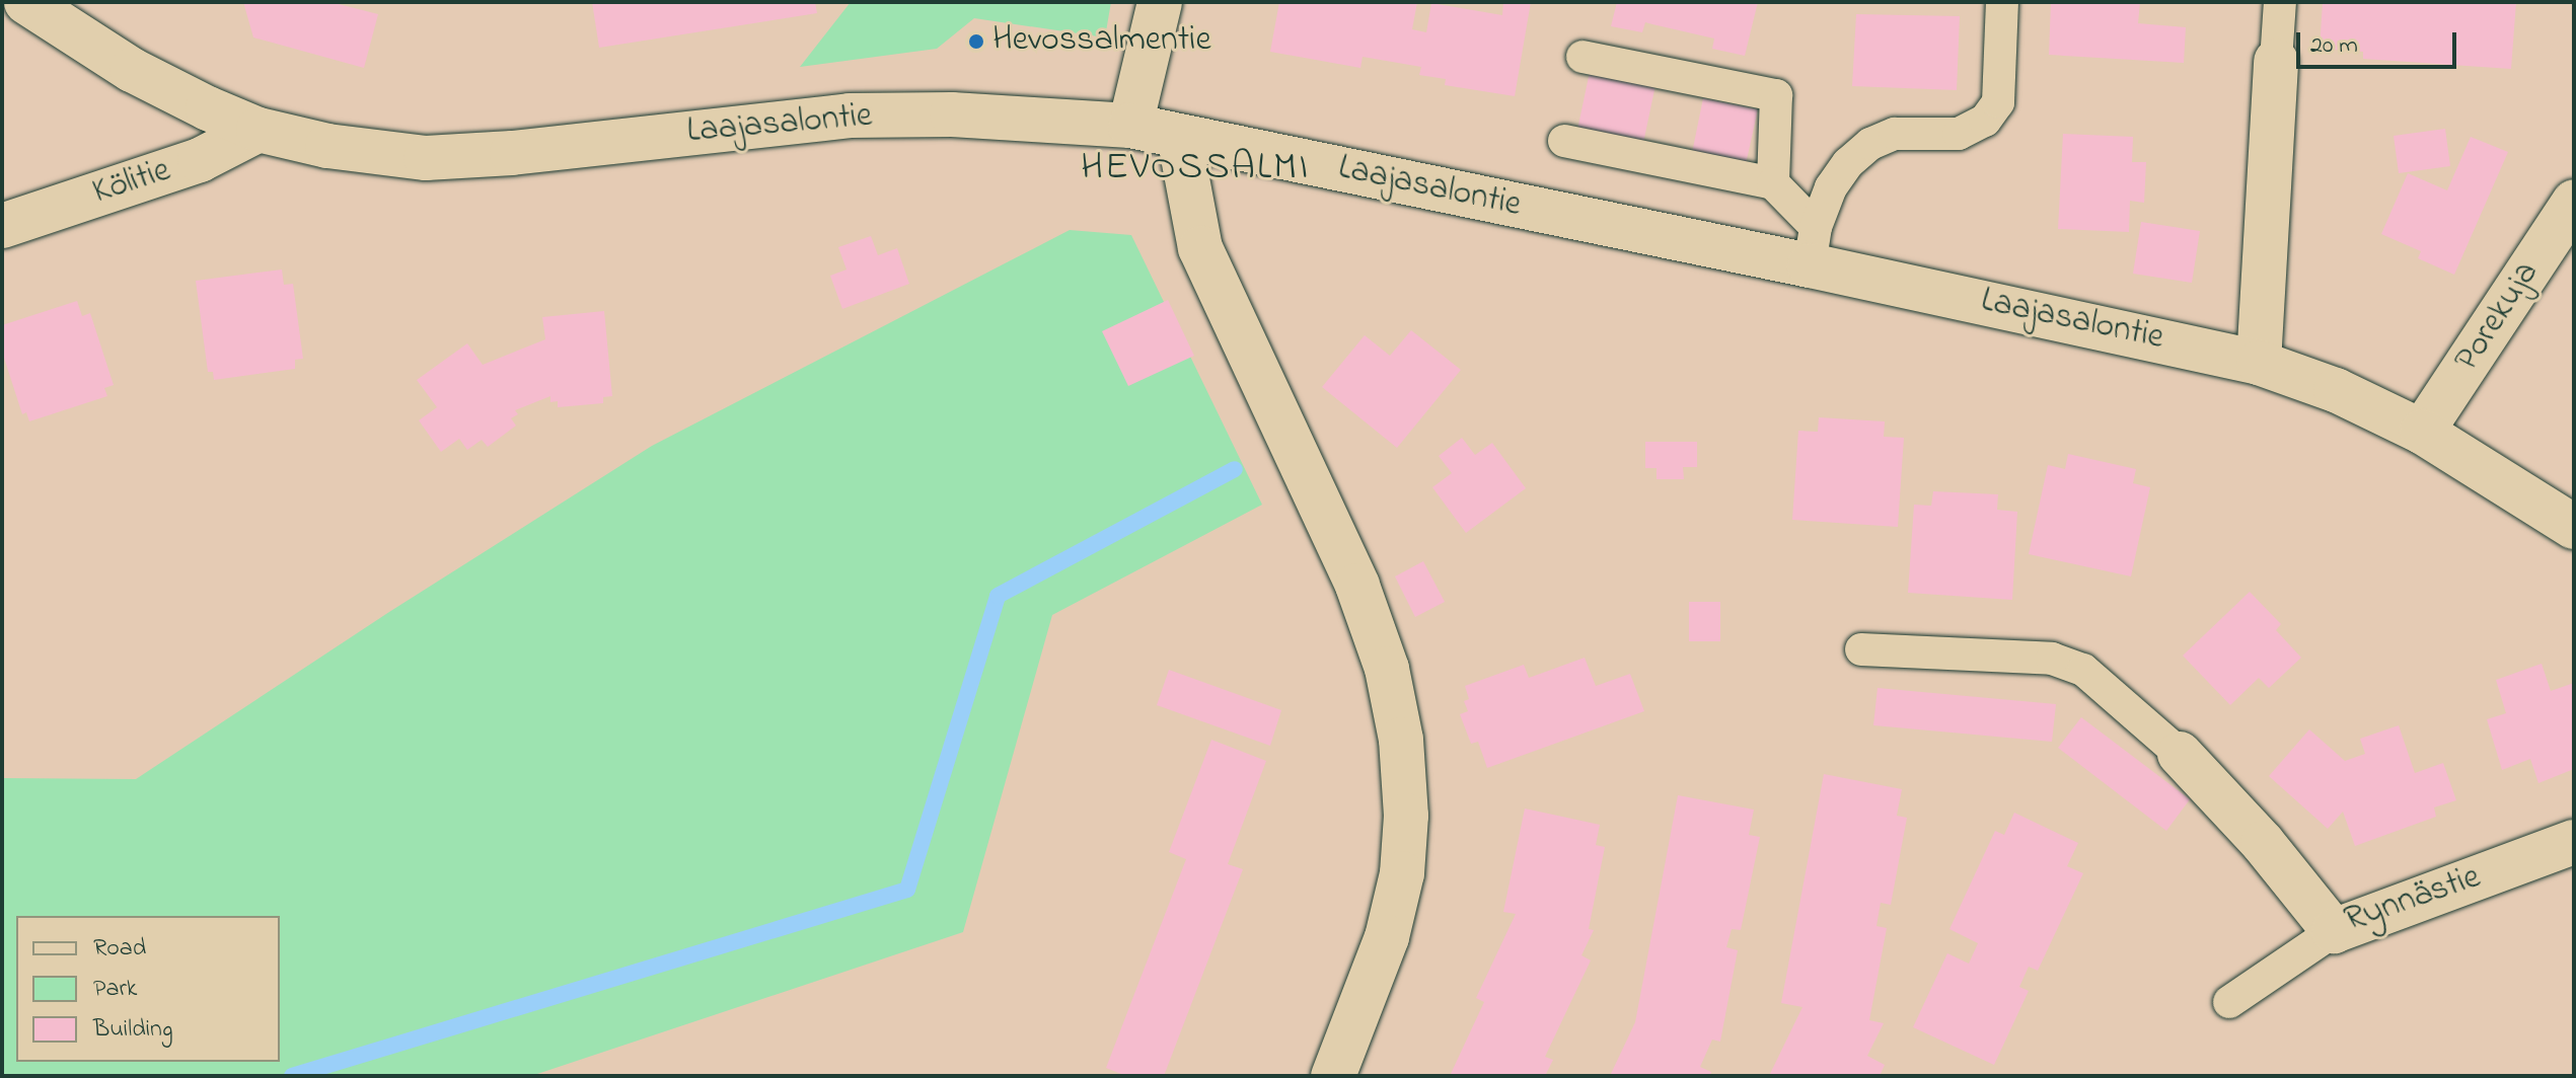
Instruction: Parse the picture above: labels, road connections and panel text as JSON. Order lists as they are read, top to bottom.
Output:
{
  "streets": {
    "main road": [
      "Laajasalontie",
      "Kölitie",
      "Porekuja",
      "Rynnästie"
    ]
  },
  "crossings": [
    ["Laajasalontie", "Kölitie"],
    ["Laajasalontie", "Porekuja"]
  ],
  "districts": ["HEVOSSALMI"],
  "places": ["Hevossalmentie"],
  "legend": ["Road", "Park", "Building"],
  "scale_bar": "20 m"
}
